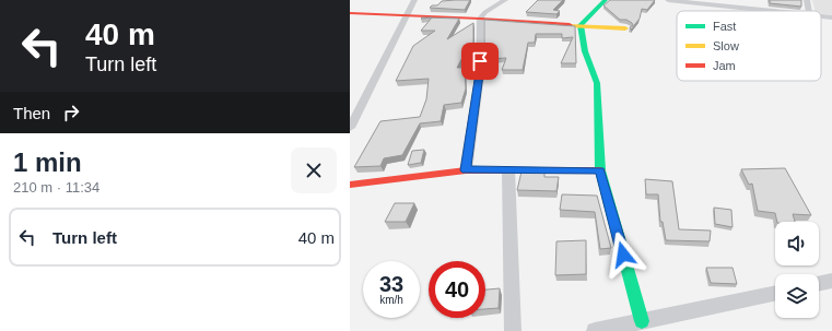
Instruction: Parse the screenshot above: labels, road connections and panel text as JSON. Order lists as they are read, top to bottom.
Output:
{
  "legend": ["Fast", "Slow", "Jam"],
  "page": {
    "turn": ["40 m", "Turn left"],
    "then": "Then",
    "heading": ["1 min", "210 m · 11:34"],
    "list": [
      {
        "name": "Turn left",
        "value": "40 m"
      }
    ],
    "speed": "33 km/h",
    "limit": "40"
  }
}
